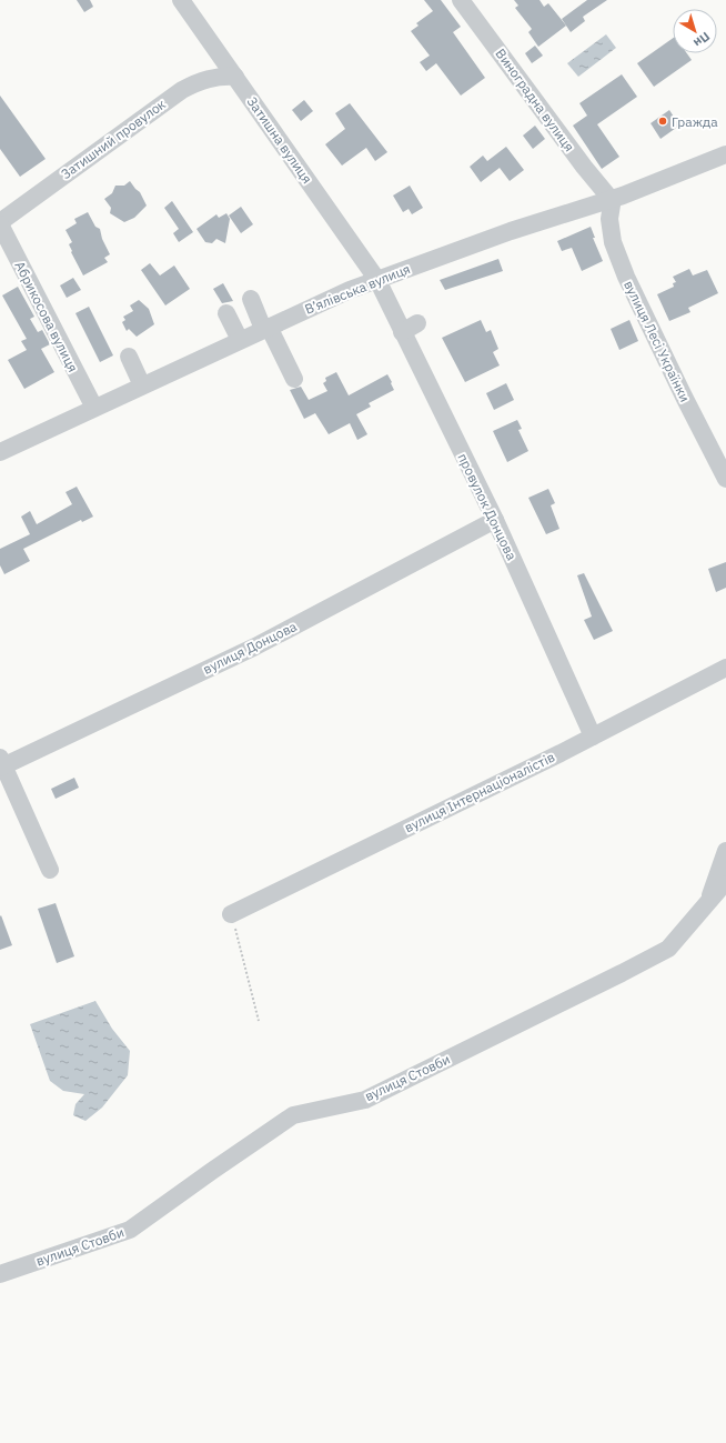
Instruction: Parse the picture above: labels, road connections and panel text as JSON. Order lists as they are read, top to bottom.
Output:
{
  "streets": {
    "street": [
      "Виноградна вулиця",
      "Затишний провулок",
      "Затишна вулиця",
      "В’ялівська вулиця",
      "Абрикосова вулиця",
      "вулиця Лесі Українки",
      "провулок Донцова",
      "вулиця Донцова",
      "вулиця Інтернаціоналістів",
      "вулиця Стовби"
    ]
  },
  "crossings": [
    ["Виноградна вулиця", "В’ялівська вулиця"],
    ["Виноградна вулиця", "вулиця Лесі Українки"],
    ["Затишний провулок", "Затишна вулиця"],
    ["Затишний провулок", "Абрикосова вулиця"],
    ["Затишна вулиця", "В’ялівська вулиця"],
    ["Затишна вулиця", "провулок Донцова"],
    ["В’ялівська вулиця", "Абрикосова вулиця"],
    ["В’ялівська вулиця", "вулиця Лесі Українки"],
    ["В’ялівська вулиця", "провулок Донцова"],
    ["провулок Донцова", "вулиця Донцова"],
    ["провулок Донцова", "вулиця Інтернаціоналістів"]
  ],
  "places": ["Гражда"],
  "north": "bottom right"
}
